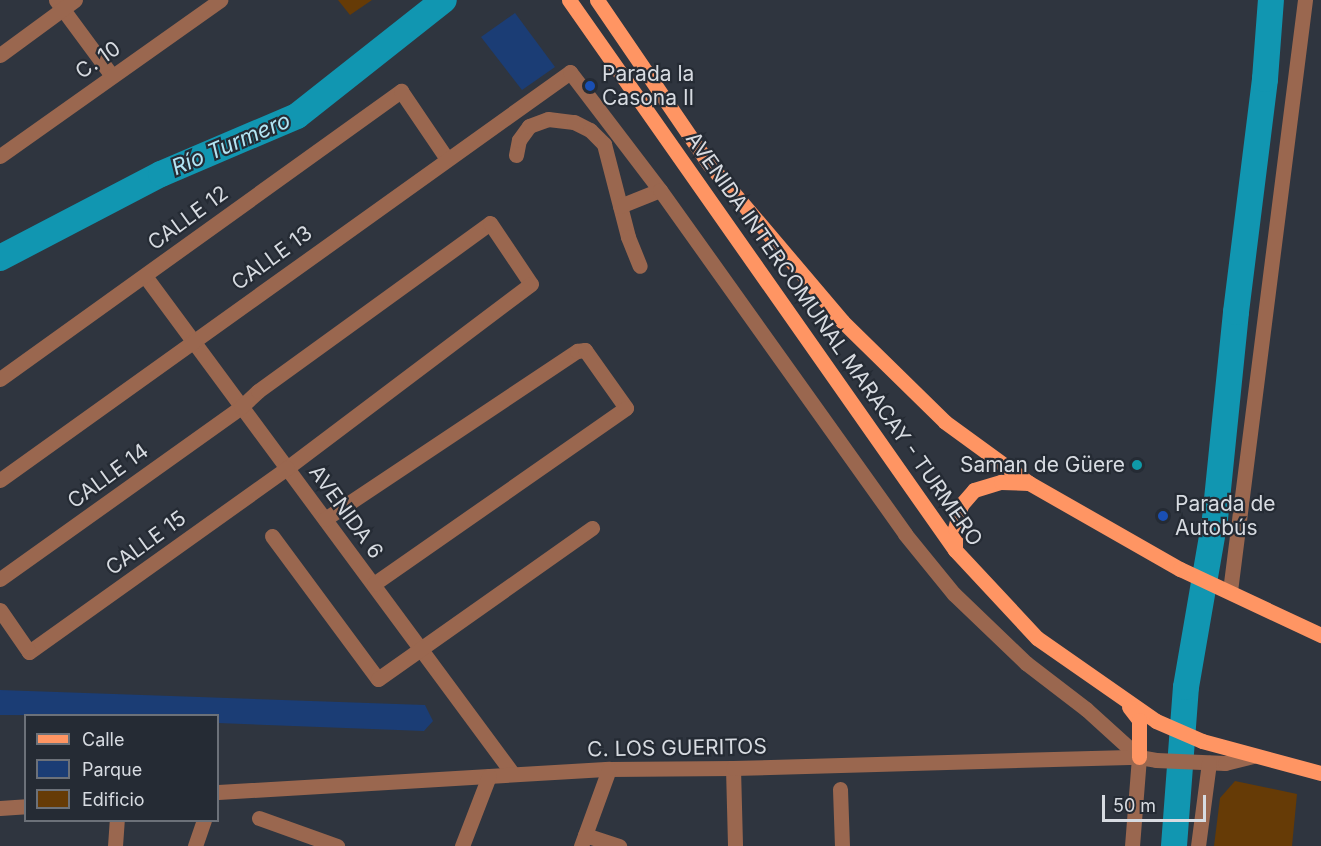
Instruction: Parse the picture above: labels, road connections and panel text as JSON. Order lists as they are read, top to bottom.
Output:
{
  "streets": {
    "main road": ["AVENIDA INTERCOMUNAL MARACAY - TURMERO"],
    "street": [
      "C. 10",
      "CALLE 12",
      "CALLE 13",
      "CALLE 14",
      "AVENIDA 6",
      "CALLE 15",
      "C. LOS GUERITOS"
    ]
  },
  "crossings": [
    ["CALLE 12", "CALLE 13"],
    ["CALLE 12", "AVENIDA 6"],
    ["CALLE 13", "AVENIDA 6"],
    ["AVENIDA INTERCOMUNAL MARACAY - TURMERO", "C. LOS GUERITOS"],
    ["CALLE 14", "AVENIDA 6"],
    ["CALLE 14", "CALLE 15"],
    ["AVENIDA 6", "CALLE 15"],
    ["AVENIDA 6", "C. LOS GUERITOS"]
  ],
  "water": ["Río Turmero"],
  "places": ["Parada la Casona II", "Saman de Güere", "Parada de Autobús"],
  "legend": ["Calle", "Parque", "Edificio"],
  "scale_bar": "50 m"
}
